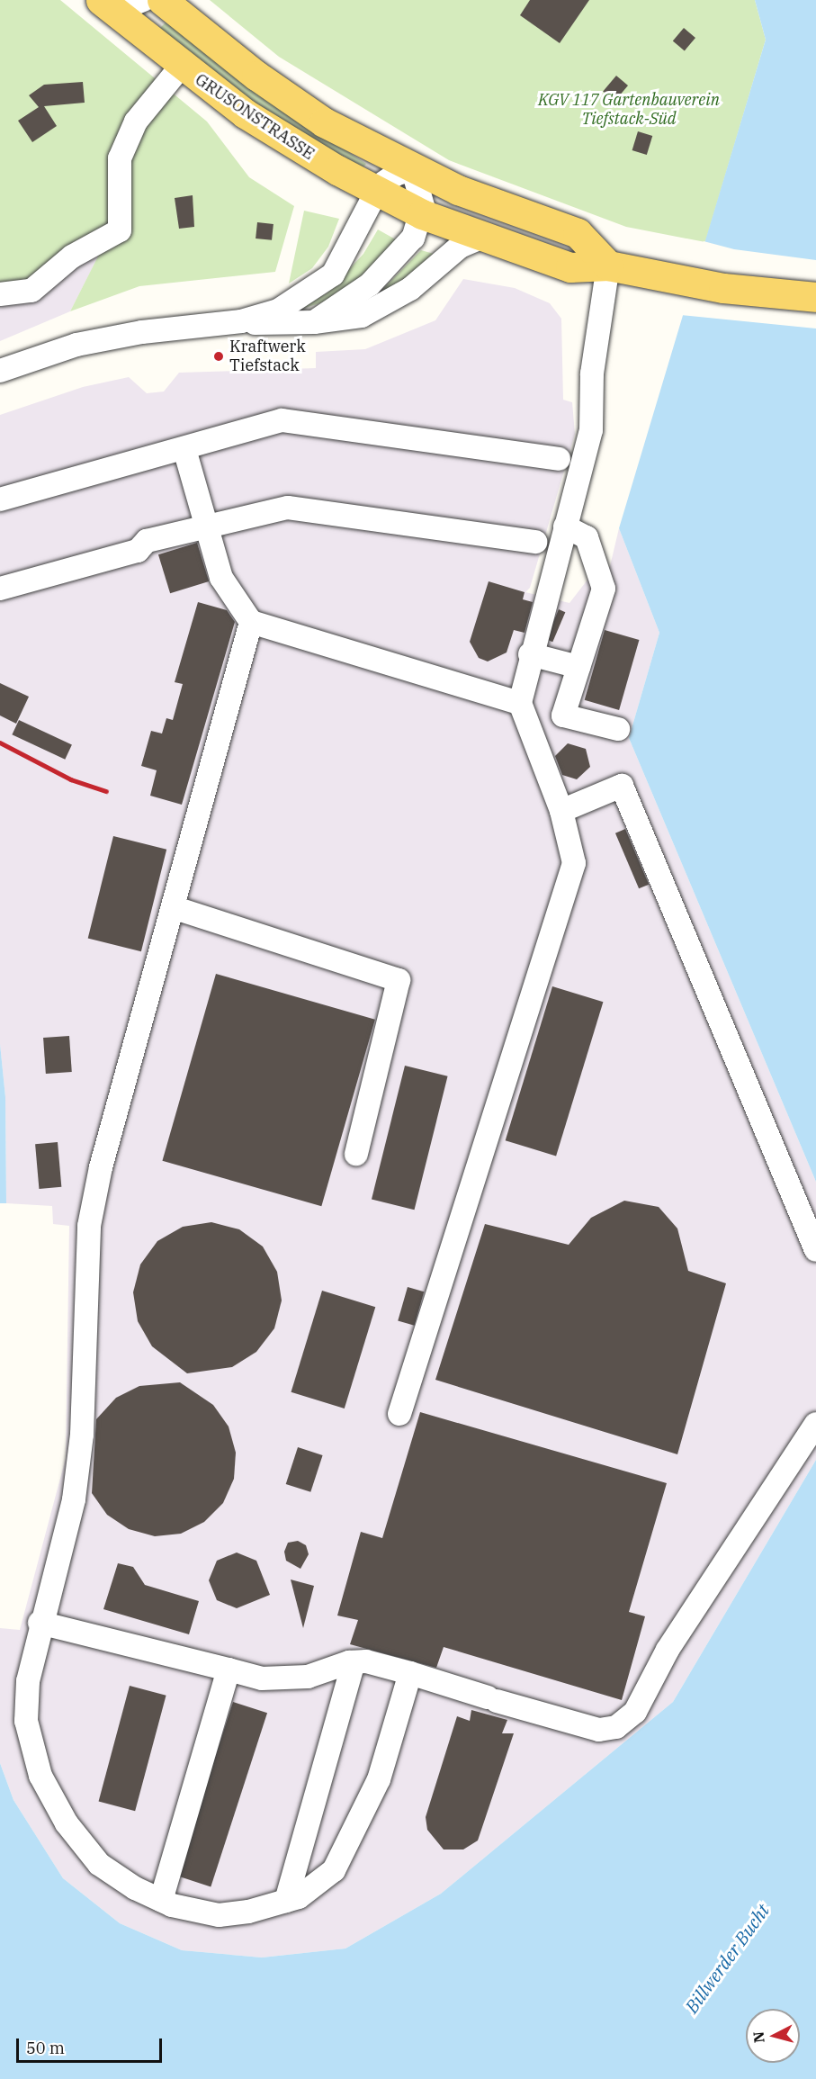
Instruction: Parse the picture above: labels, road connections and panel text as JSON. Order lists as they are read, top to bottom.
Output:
{
  "streets": {
    "main road": ["GRUSONSTRASSE"]
  },
  "water": ["Billwerder Bucht"],
  "parks": ["KGV 117 Gartenbauverein Tiefstack-Süd"],
  "places": ["Kraftwerk Tiefstack"],
  "scale_bar": "50 m",
  "north": "left"
}
